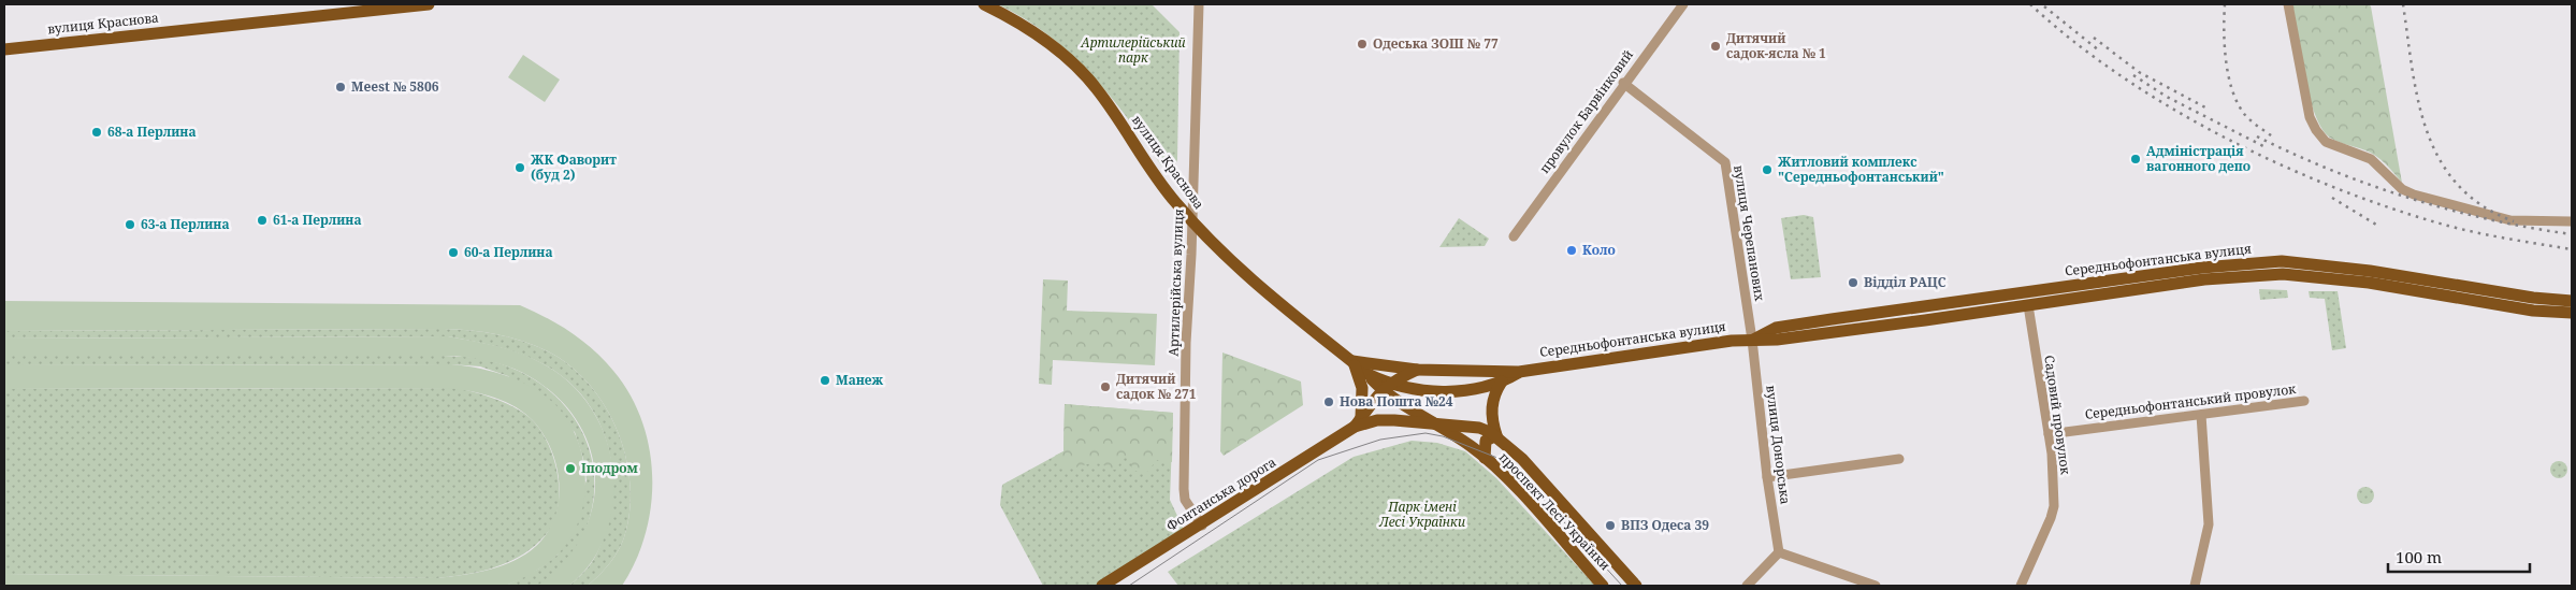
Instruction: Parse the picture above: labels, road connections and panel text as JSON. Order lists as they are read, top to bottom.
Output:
{
  "streets": {
    "main road": [
      "вулиця Краснова",
      "Середньофонтанська вулиця",
      "Фонтанська дорога",
      "проспект Лесі Українки"
    ],
    "street": [
      "провулок Барвінковий",
      "вулиця Черепанових",
      "Артилерійська вулиця",
      "Середньофонтанський провулок",
      "Садовий провулок",
      "вулиця Донорська"
    ]
  },
  "crossings": [
    ["вулиця Краснова", "Середньофонтанська вулиця"],
    ["вулиця Краснова", "Артилерійська вулиця"],
    ["вулиця Краснова", "проспект Лесі Українки"],
    ["провулок Барвінковий", "вулиця Черепанових"],
    ["вулиця Черепанових", "Середньофонтанська вулиця"],
    ["вулиця Черепанових", "вулиця Донорська"],
    ["Середньофонтанська вулиця", "Садовий провулок"],
    ["Середньофонтанська вулиця", "вулиця Донорська"],
    ["Середньофонтанська вулиця", "проспект Лесі Українки"],
    ["Артилерійська вулиця", "Фонтанська дорога"],
    ["Середньофонтанський провулок", "Садовий провулок"],
    ["Фонтанська дорога", "проспект Лесі Українки"]
  ],
  "parks": ["Артилерійський парк", "Парк імені Лесі Українки"],
  "places": [
    "Одеська ЗОШ № 77",
    "Дитячий садок-ясла № 1",
    "Meest № 5806",
    "68-а Перлина",
    "Адміністрація вагонного депо",
    "ЖК Фаворит (буд 2)",
    "Житловий комплекс \"Середньофонтанський\"",
    "61-а Перлина",
    "63-а Перлина",
    "Коло",
    "60-а Перлина",
    "Відділ РАЦС",
    "Манеж",
    "Дитячий садок № 271",
    "Нова Пошта №24",
    "Іподром",
    "ВПЗ Одеса 39"
  ],
  "scale_bar": "100 m"
}
